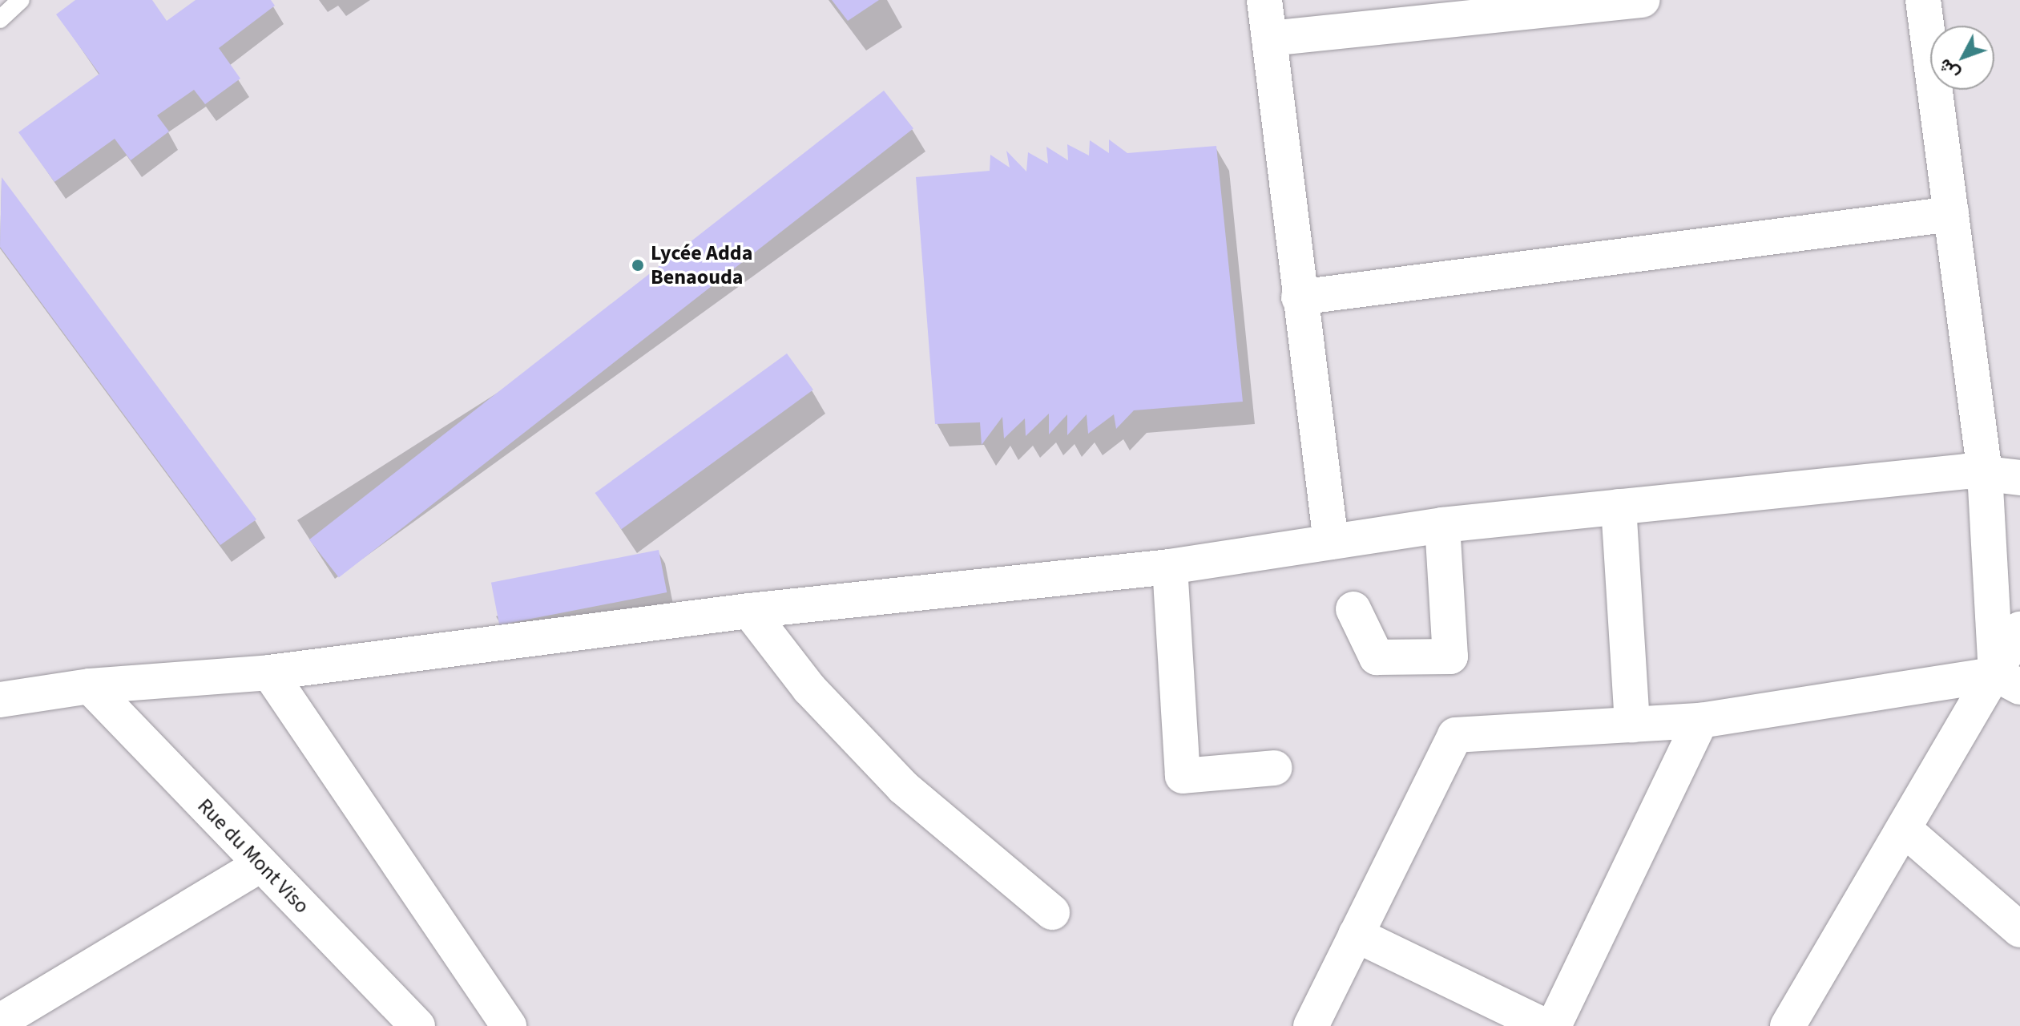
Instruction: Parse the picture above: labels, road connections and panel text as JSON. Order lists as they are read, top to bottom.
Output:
{
  "streets": {
    "street": ["Rue du Mont Viso"]
  },
  "places": ["Lycée Adda Benaouda"],
  "north": "bottom left"
}
